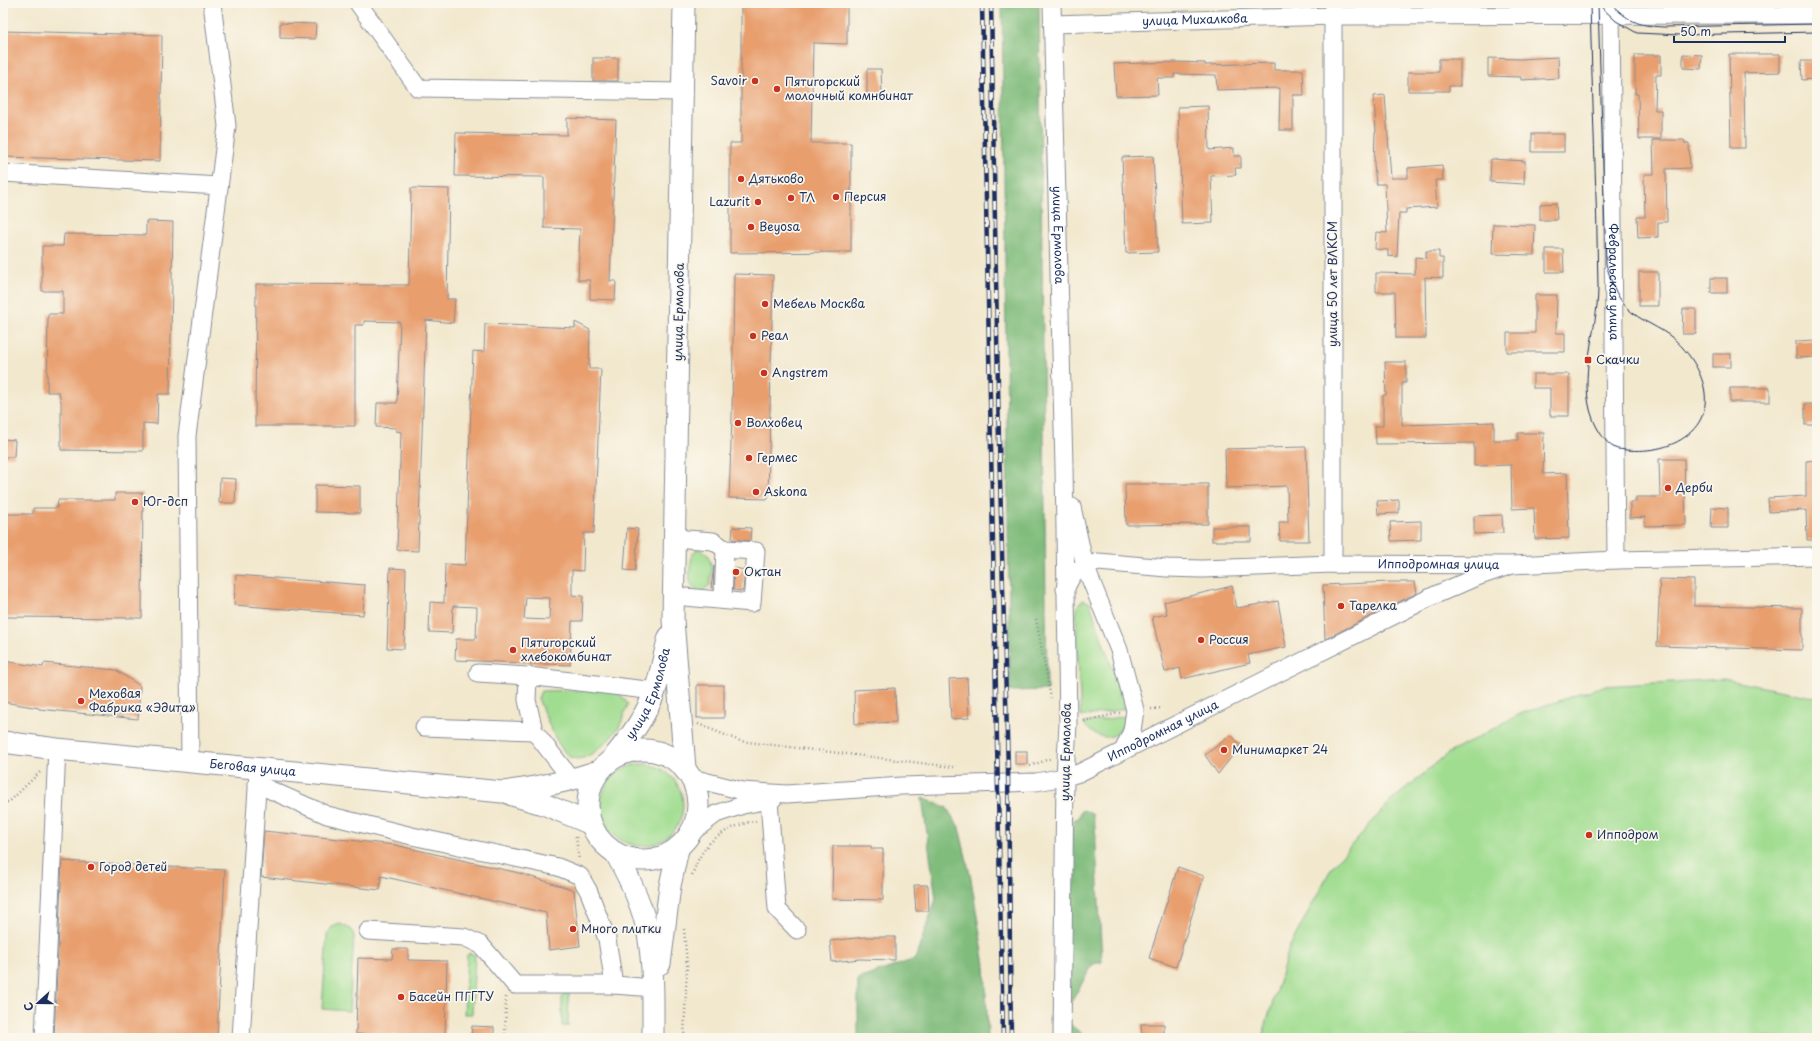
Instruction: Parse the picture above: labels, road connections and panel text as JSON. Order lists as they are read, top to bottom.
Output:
{
  "streets": {
    "main road": ["улица Ермолова", "Беговая улица"],
    "street": [
      "улица Михалкова",
      "Февральская улица",
      "улица 50 лет ВЛКСМ",
      "Ипподромная улица"
    ]
  },
  "crossings": [
    ["улица Михалкова", "улица Ермолова"],
    ["улица Михалкова", "Февральская улица"],
    ["улица Михалкова", "улица 50 лет ВЛКСМ"],
    ["улица Ермолова", "Ипподромная улица"],
    ["улица Ермолова", "Беговая улица"],
    ["Февральская улица", "Ипподромная улица"],
    ["улица 50 лет ВЛКСМ", "Ипподромная улица"],
    ["Ипподромная улица", "Беговая улица"]
  ],
  "places": {
    "other": [
      "Savoir",
      "Пятигорский молочный комнбинат",
      "Дятьково",
      "Персия",
      "ТЛ",
      "Lazurit",
      "Beyosa",
      "Мебель Москва",
      "Реал",
      "Angstrem",
      "Волховец",
      "Гермес",
      "Дерби",
      "Askona",
      "Юг-дсп",
      "Октан",
      "Тарелка",
      "Россия",
      "Пятигорский хлебокомбинат",
      "Меховая Фабрика «Эдита»",
      "Минимаркет 24",
      "Ипподpом",
      "Город детей",
      "Много плитки",
      "Басейн ПГГТУ"
    ],
    "transit": ["Скачки"]
  },
  "scale_bar": "50 m",
  "north": "left"
}
